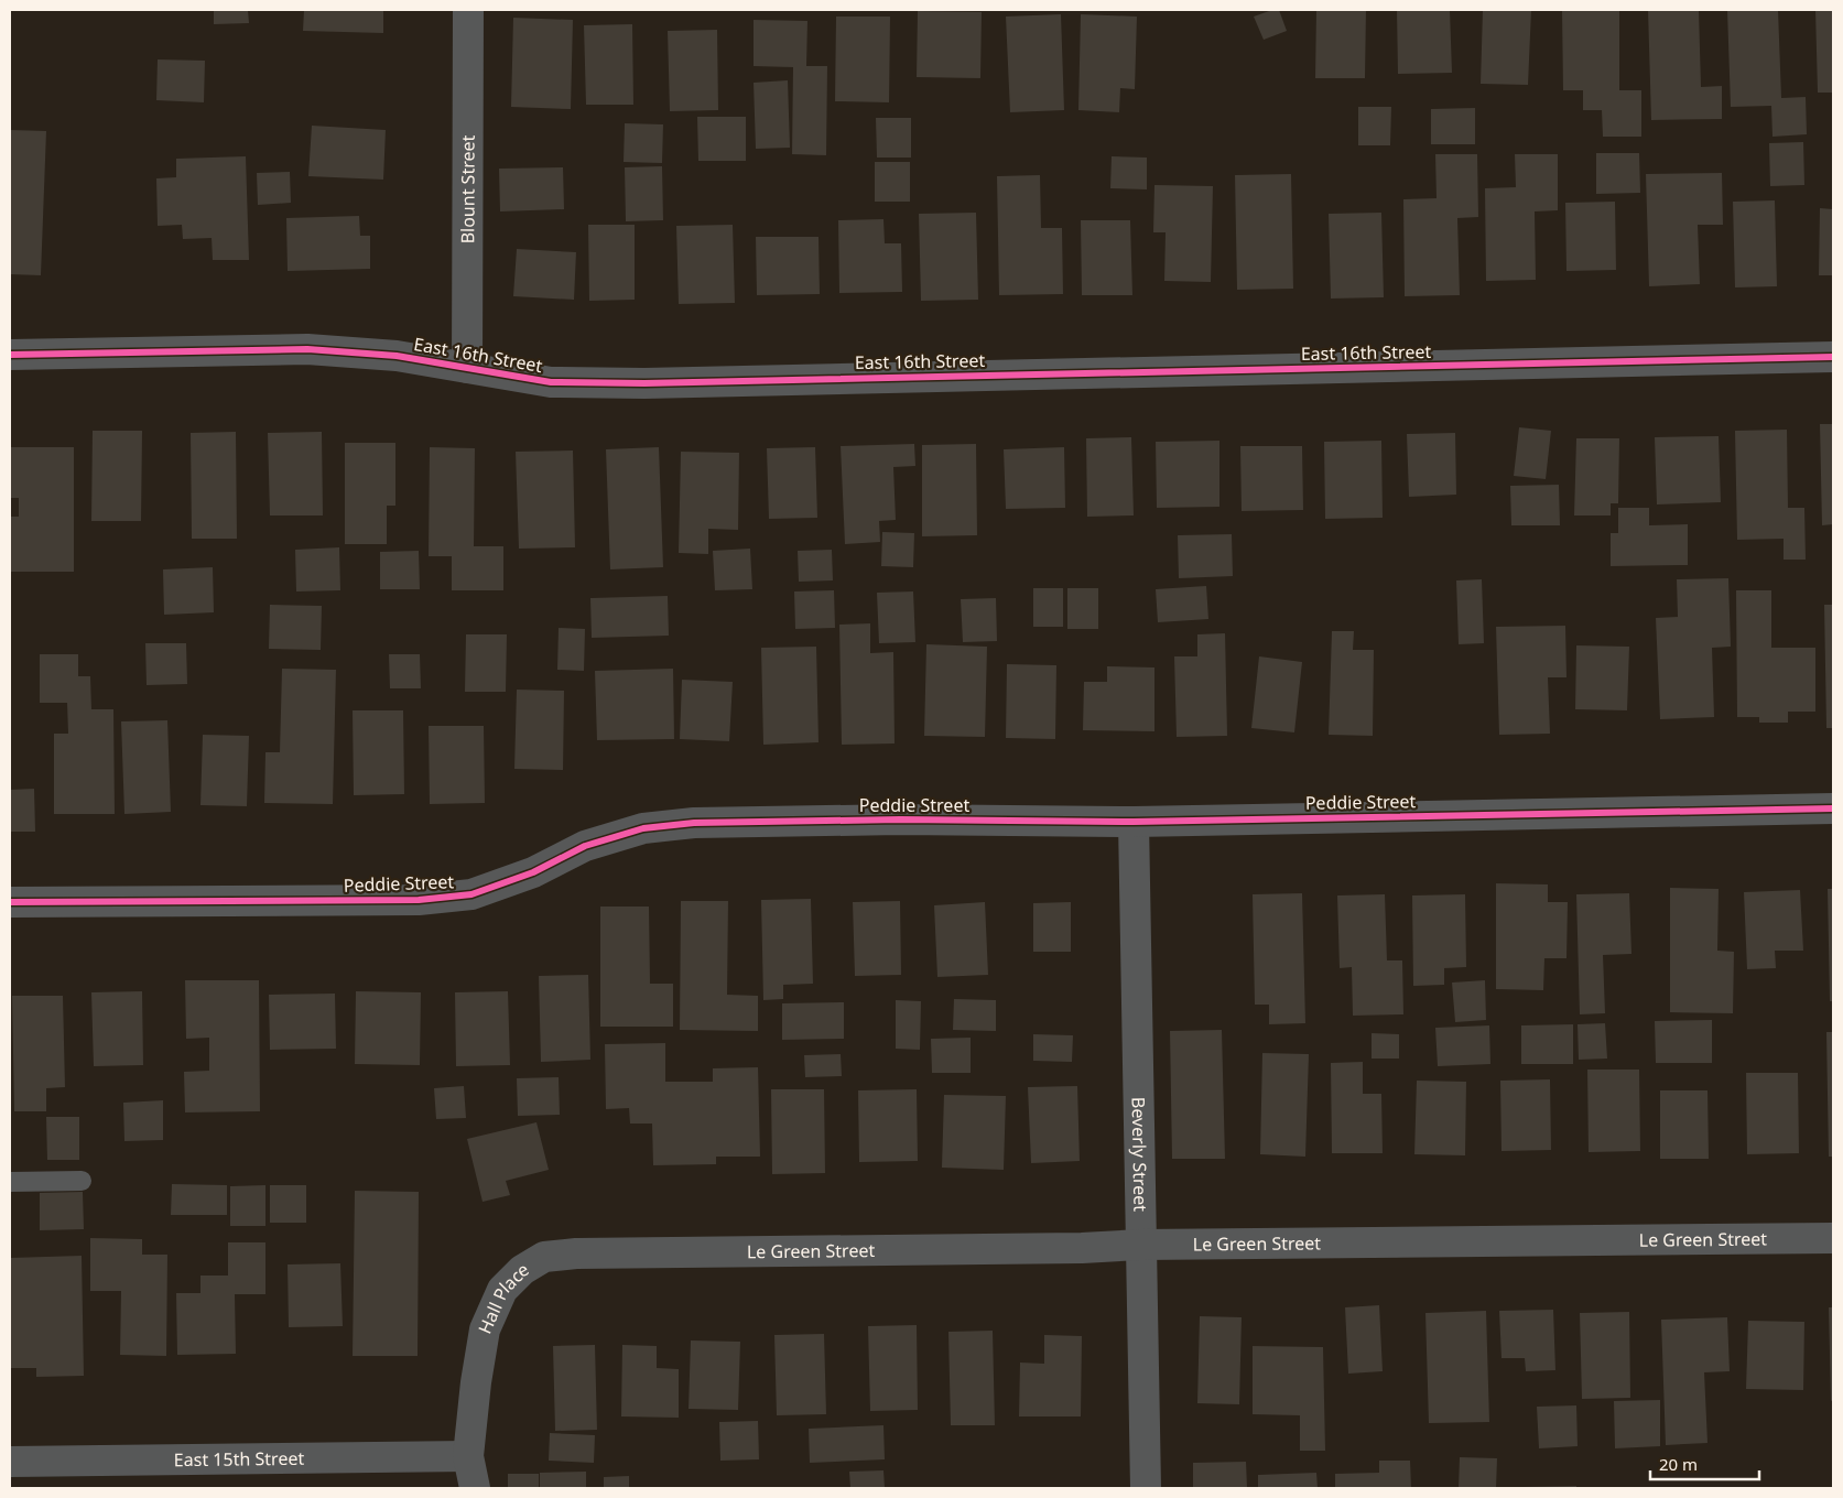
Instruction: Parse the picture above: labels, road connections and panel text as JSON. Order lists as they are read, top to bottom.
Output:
{
  "streets": {
    "street": [
      "Blount Street",
      "East 16th Street",
      "Peddie Street",
      "Beverly Street",
      "Le Green Street",
      "Hall Place",
      "East 15th Street"
    ]
  },
  "crossings": [
    ["Blount Street", "East 16th Street"],
    ["Peddie Street", "Beverly Street"],
    ["Beverly Street", "Le Green Street"],
    ["Le Green Street", "Hall Place"],
    ["Hall Place", "East 15th Street"]
  ],
  "scale_bar": "20 m"
}
